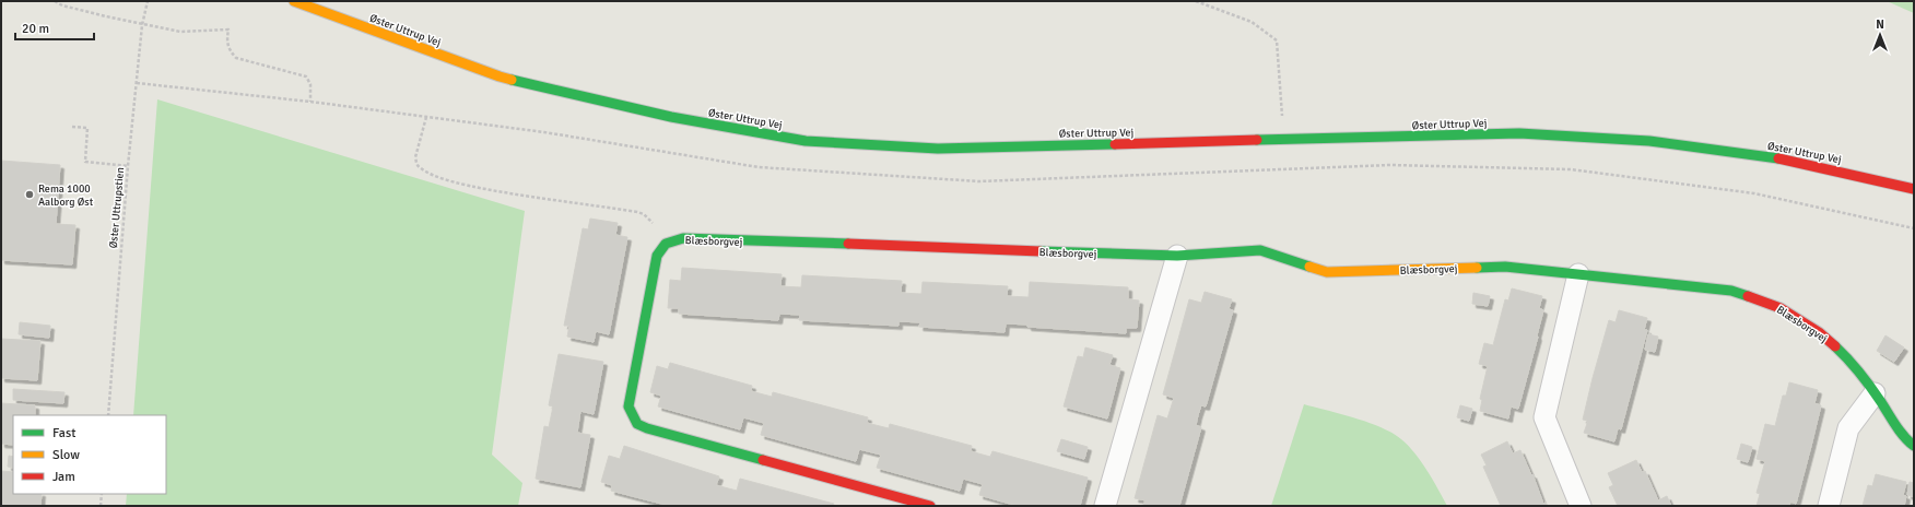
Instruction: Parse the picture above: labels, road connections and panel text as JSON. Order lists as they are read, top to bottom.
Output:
{
  "streets": {
    "street": ["Øster Uttrup Vej", "Blæsborgvej"],
    "path": ["Øster Uttrupstien"]
  },
  "places": ["Rema 1000 Aalborg Øst"],
  "legend": ["Fast", "Slow", "Jam"],
  "scale_bar": "20 m",
  "north": "top"
}
